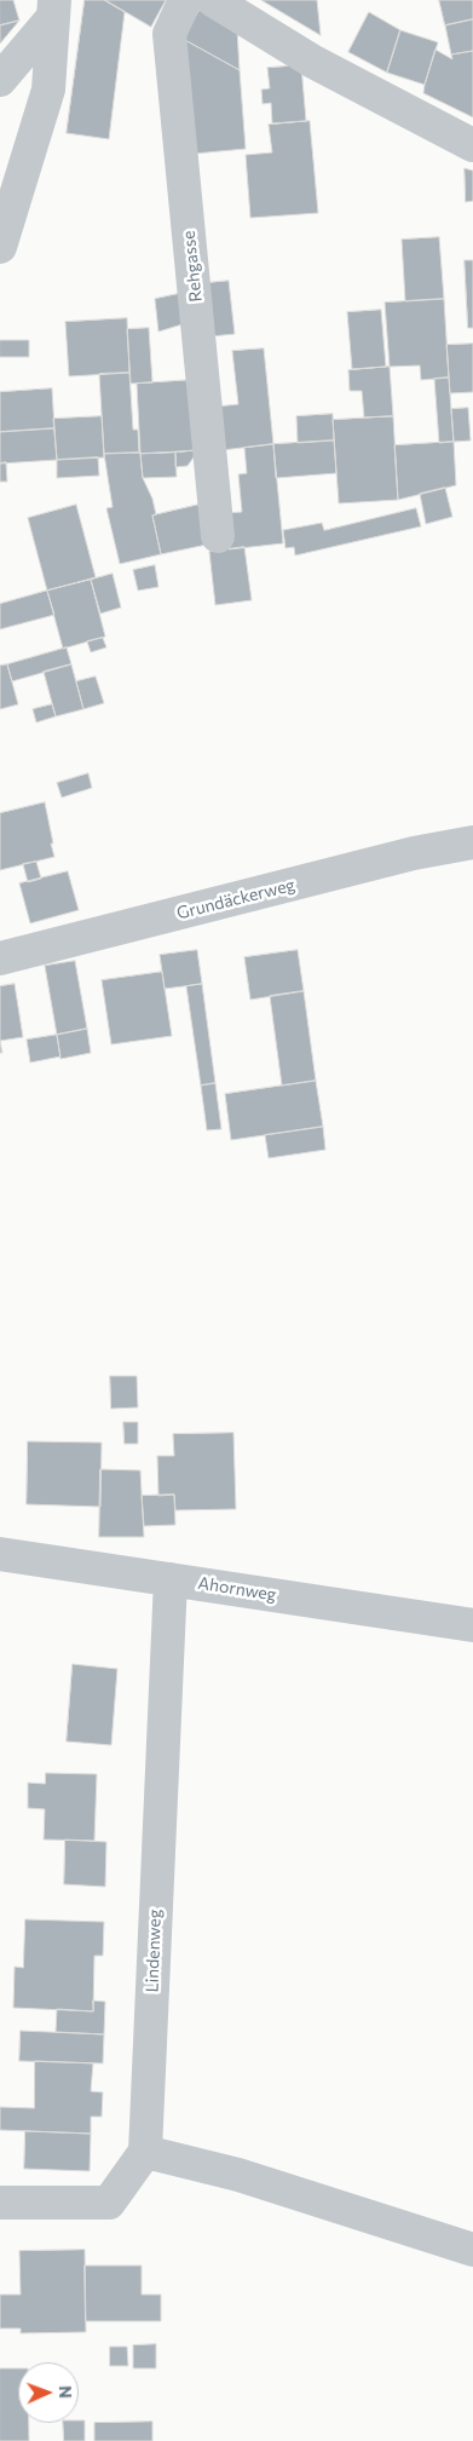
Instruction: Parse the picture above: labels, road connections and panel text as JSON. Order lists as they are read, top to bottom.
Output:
{
  "streets": {
    "street": [
      "Rehgasse",
      "Grundäckerweg",
      "Ahornweg",
      "Lindenweg"
    ]
  },
  "crossings": [
    ["Ahornweg", "Lindenweg"]
  ],
  "north": "right"
}
